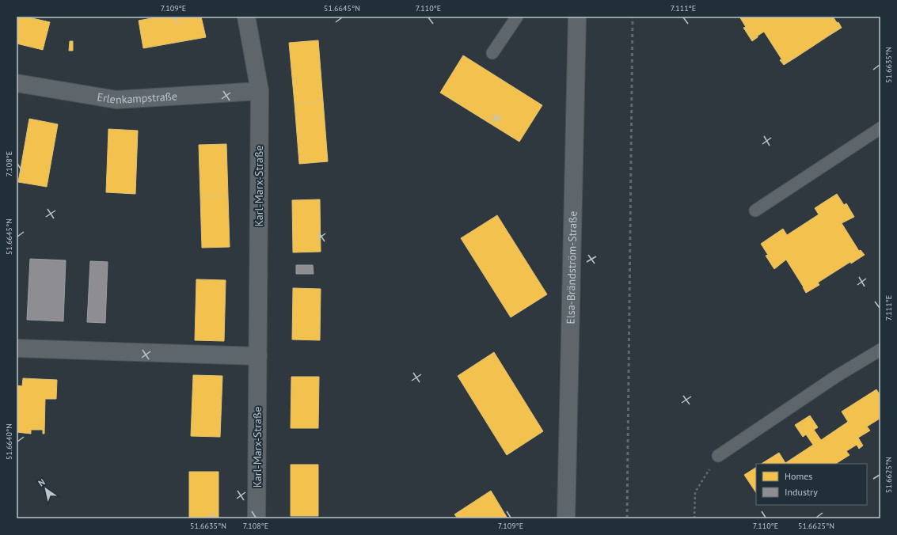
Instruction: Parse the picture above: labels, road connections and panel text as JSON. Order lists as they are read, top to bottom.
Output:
{
  "streets": {
    "street": ["Erlenkampstraße", "Karl-Marx-Straße", "Elsa-Brändström-Straße"]
  },
  "crossings": [
    ["Erlenkampstraße", "Karl-Marx-Straße"]
  ],
  "legend": ["Homes", "Industry"],
  "north": "top left",
  "coordinates": [
    "7.109°E",
    "51.6645°N",
    "7.110°E",
    "7.111°E",
    "51.6635°N",
    "7.108°E",
    "51.6640°N",
    "51.6625°N"
  ]
}
